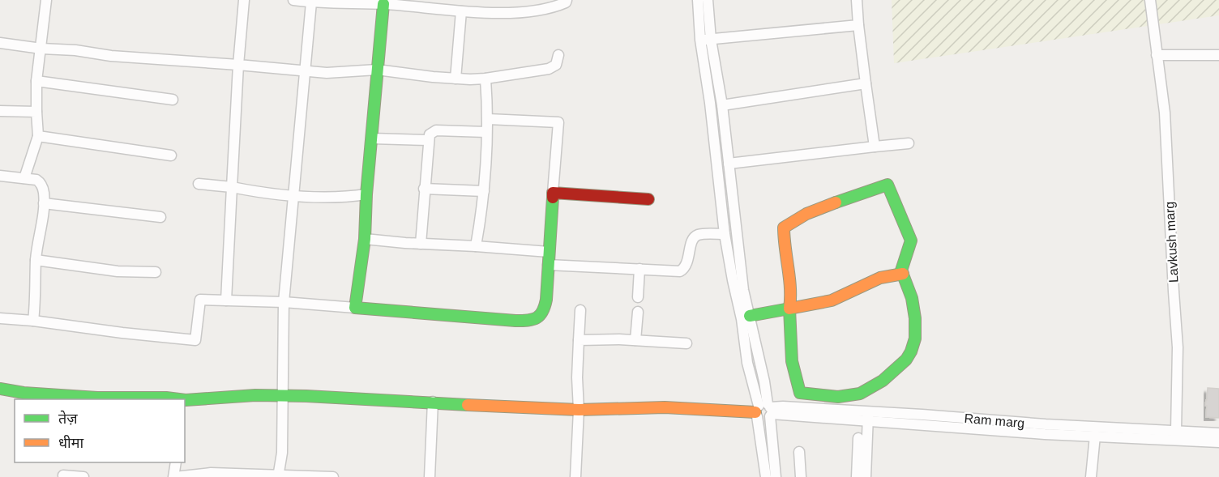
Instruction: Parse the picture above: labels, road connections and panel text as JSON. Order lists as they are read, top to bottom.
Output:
{
  "streets": {
    "street": ["Lavkush marg", "Ram marg"]
  },
  "crossings": [
    ["Lavkush marg", "Ram marg"]
  ],
  "legend": ["तेज़", "धीमा"]
}
